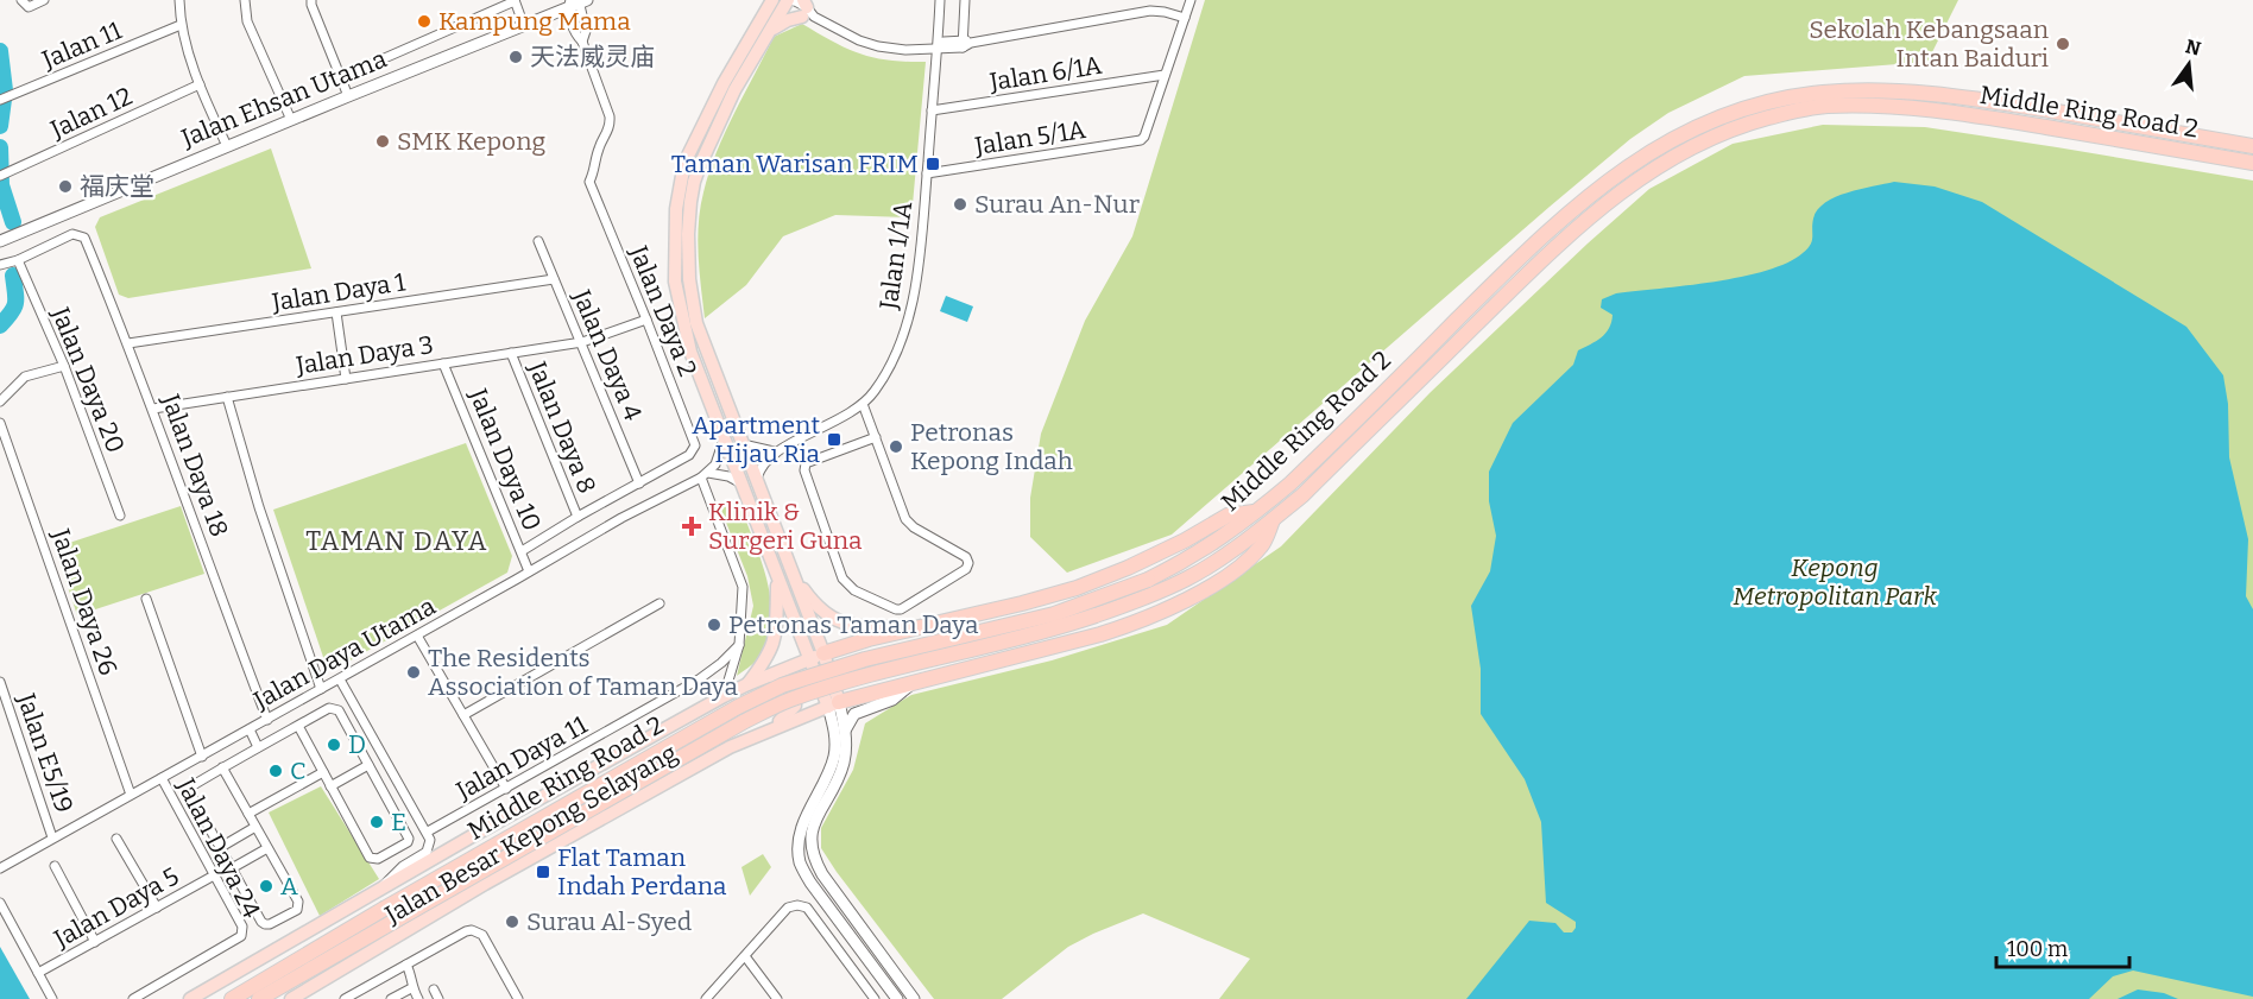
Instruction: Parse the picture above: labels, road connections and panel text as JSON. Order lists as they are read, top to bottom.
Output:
{
  "streets": {
    "highway": ["Middle Ring Road 2"],
    "main road": ["Jalan Besar Kepong Selayang"],
    "street": [
      "Jalan 11",
      "Jalan 6/1A",
      "Jalan Ehsan Utama",
      "Jalan 12",
      "Jalan 5/1A",
      "Jalan 1/1A",
      "Jalan Daya 1",
      "Jalan Daya 2",
      "Jalan Daya 3",
      "Jalan Daya 4",
      "Jalan Daya 20",
      "Jalan Daya 8",
      "Jalan Daya 10",
      "Jalan Daya 18",
      "Jalan Daya 26",
      "Jalan Daya Utama",
      "Jalan E5/19",
      "Jalan Daya 11",
      "Jalan Daya 24",
      "Jalan Daya 5"
    ]
  },
  "crossings": [
    ["Jalan 6/1A", "Jalan 5/1A"],
    ["Jalan 6/1A", "Jalan 1/1A"],
    ["Jalan Ehsan Utama", "Jalan Daya 2"],
    ["Jalan 5/1A", "Jalan 1/1A"],
    ["Jalan Daya 1", "Jalan Daya 4"],
    ["Jalan Daya 1", "Jalan Daya 18"],
    ["Jalan Daya 2", "Jalan Daya 3"],
    ["Jalan Daya 2", "Jalan Daya 4"],
    ["Jalan Daya 3", "Jalan Daya 4"],
    ["Jalan Daya 3", "Jalan Daya 8"],
    ["Jalan Daya 3", "Jalan Daya 10"],
    ["Jalan Daya 3", "Jalan Daya 18"],
    ["Jalan Daya 20", "Jalan Daya 18"],
    ["Jalan Daya 10", "Jalan Daya Utama"],
    ["Jalan Daya 18", "Jalan Daya Utama"],
    ["Jalan Daya 26", "Jalan Daya Utama"],
    ["Jalan Daya Utama", "Jalan E5/19"],
    ["Jalan Daya Utama", "Jalan Daya 24"],
    ["Jalan Daya 24", "Jalan Daya 5"]
  ],
  "districts": ["TAMAN DAYA"],
  "parks": ["Kepong Metropolitan Park"],
  "places": {
    "other": [
      "Kampung Mama",
      "Sekolah Kebangsaan Intan Baiduri",
      "天法威灵庙",
      "SMK Kepong",
      "福庆堂",
      "Surau An-Nur",
      "Petronas Kepong Indah",
      "Petronas Taman Daya",
      "The Residents Association of Taman Daya",
      "D",
      "C",
      "E",
      "A",
      "Surau Al-Syed"
    ],
    "transit": ["Taman Warisan FRIM", "Apartment Hijau Ria", "Flat Taman Indah Perdana"],
    "health": ["Klinik & Surgeri Guna"]
  },
  "scale_bar": "100 m",
  "north": "top"
}
